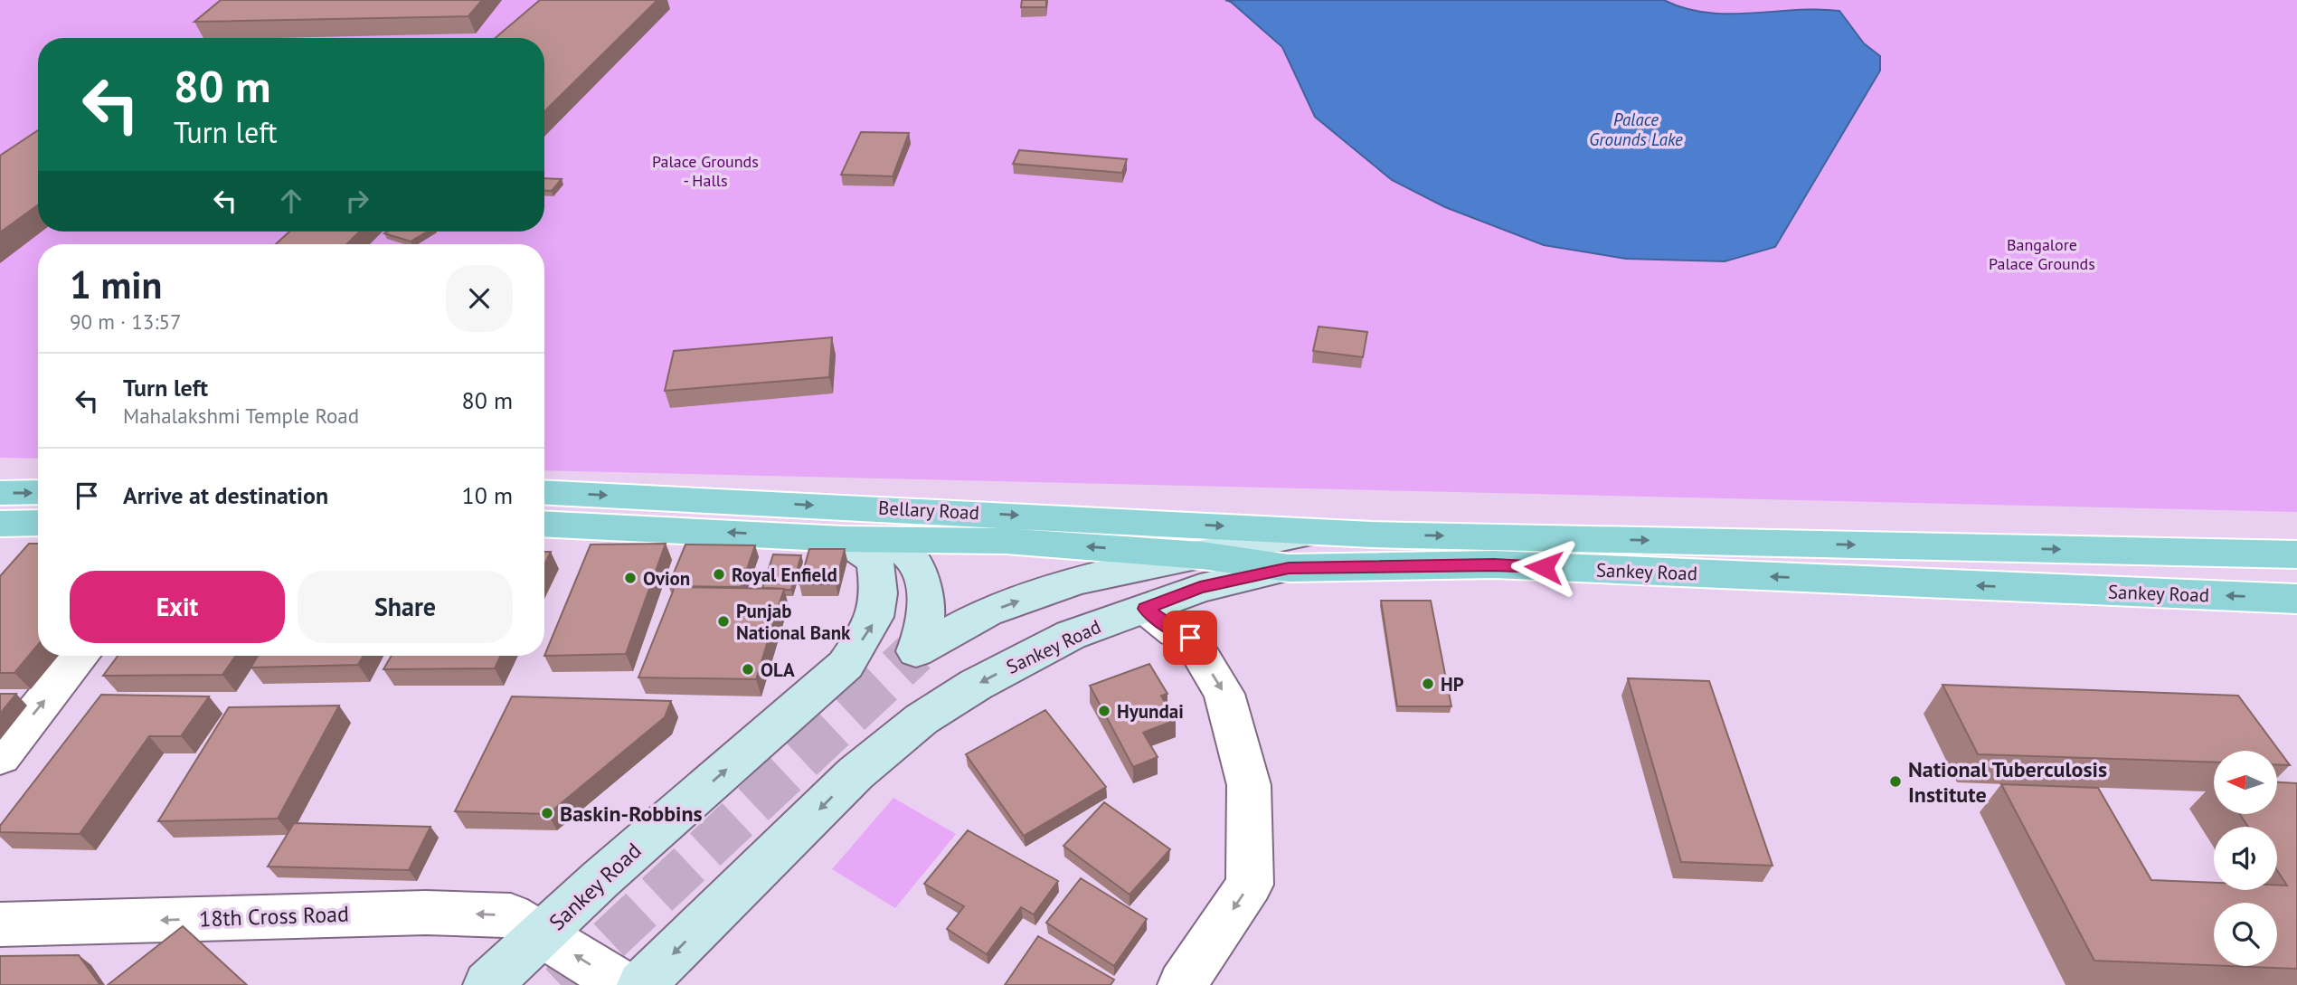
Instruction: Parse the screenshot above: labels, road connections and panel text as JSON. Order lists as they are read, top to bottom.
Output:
{
  "streets": {
    "main road": ["Bellary Road", "Sankey Road"],
    "street": ["18th Cross Road"]
  },
  "crossings": [
    ["Bellary Road", "Sankey Road"],
    ["Sankey Road", "18th Cross Road"]
  ],
  "one_way": ["18th Cross Road"],
  "water": ["Palace Grounds Lake"],
  "parks": ["Palace Grounds - Halls", "Bangalore Palace Grounds"],
  "places": [
    "Royal Enfield",
    "Ovion",
    "Punjab National Bank",
    "OLA",
    "HP",
    "Hyundai",
    "National Tuberculosis Institute",
    "Baskin-Robbins"
  ],
  "north": "left",
  "page": {
    "turn": ["80 m", "Turn left"],
    "heading": ["1 min", "90 m · 13:57"],
    "list": [
      {
        "name": "Turn left",
        "note": "Mahalakshmi Temple Road",
        "value": "80 m"
      },
      {
        "name": "Arrive at destination",
        "value": "10 m"
      }
    ],
    "buttons": ["Exit", "Share"]
  }
}
